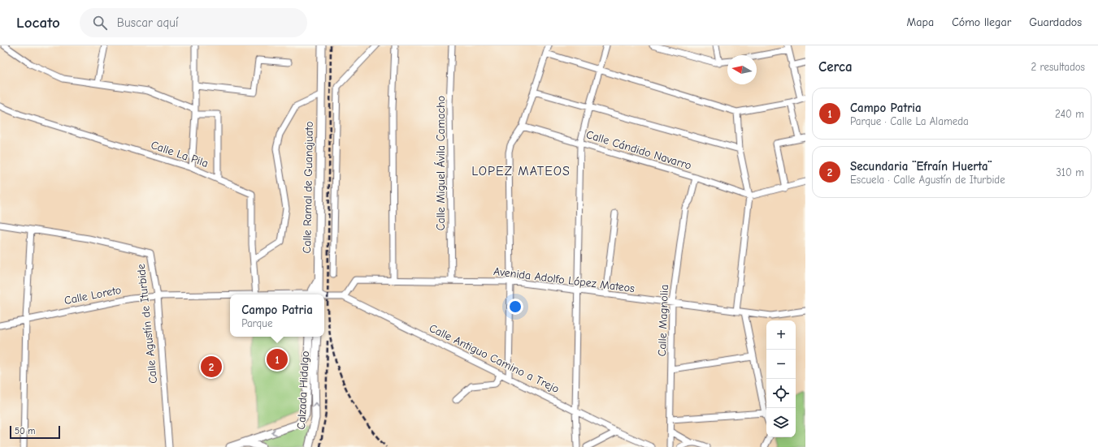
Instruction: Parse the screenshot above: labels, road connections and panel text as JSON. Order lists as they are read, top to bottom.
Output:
{
  "streets": {
    "street": [
      "Calle Cándido Navarro",
      "Calle La Pila",
      "Calle Miguel Ávila Camacho",
      "Calle Ramal de Guanajuato",
      "Avenida Adolfo López Mateos",
      "Calle Loreto",
      "Calle Magnolia",
      "Calle Agustín de Iturbide",
      "Calle Antiguo Camino a Trejo",
      "Calzada Hidalgo"
    ]
  },
  "crossings": [
    ["Calle Cándido Navarro", "Calle Magnolia"],
    ["Calle La Pila", "Calle Ramal de Guanajuato"],
    ["Calle Miguel Ávila Camacho", "Avenida Adolfo López Mateos"],
    ["Avenida Adolfo López Mateos", "Calle Magnolia"],
    ["Avenida Adolfo López Mateos", "Calle Antiguo Camino a Trejo"],
    ["Calle Loreto", "Calle Agustín de Iturbide"]
  ],
  "districts": ["LOPEZ MATEOS"],
  "scale_bar": "50 m",
  "north": "left",
  "page": {
    "header": "Locato",
    "search": "Buscar aquí",
    "nav": ["Mapa", "Cómo llegar", "Guardados"],
    "heading": ["Cerca", "2 resultados"],
    "list": [
      {
        "mark": "1",
        "name": "Campo Patria",
        "note": "Parque · Calle La Alameda",
        "value": "240 m"
      },
      {
        "mark": "2",
        "name": "Secundaria ¨Efraín Huerta¨",
        "note": "Escuela · Calle Agustín de Iturbide",
        "value": "310 m"
      }
    ],
    "popup": ["Campo Patria", "Parque"],
    "map_buttons": ["+", "−"],
    "pins": ["1", "2"],
    "scale": "50 m"
  }
}
